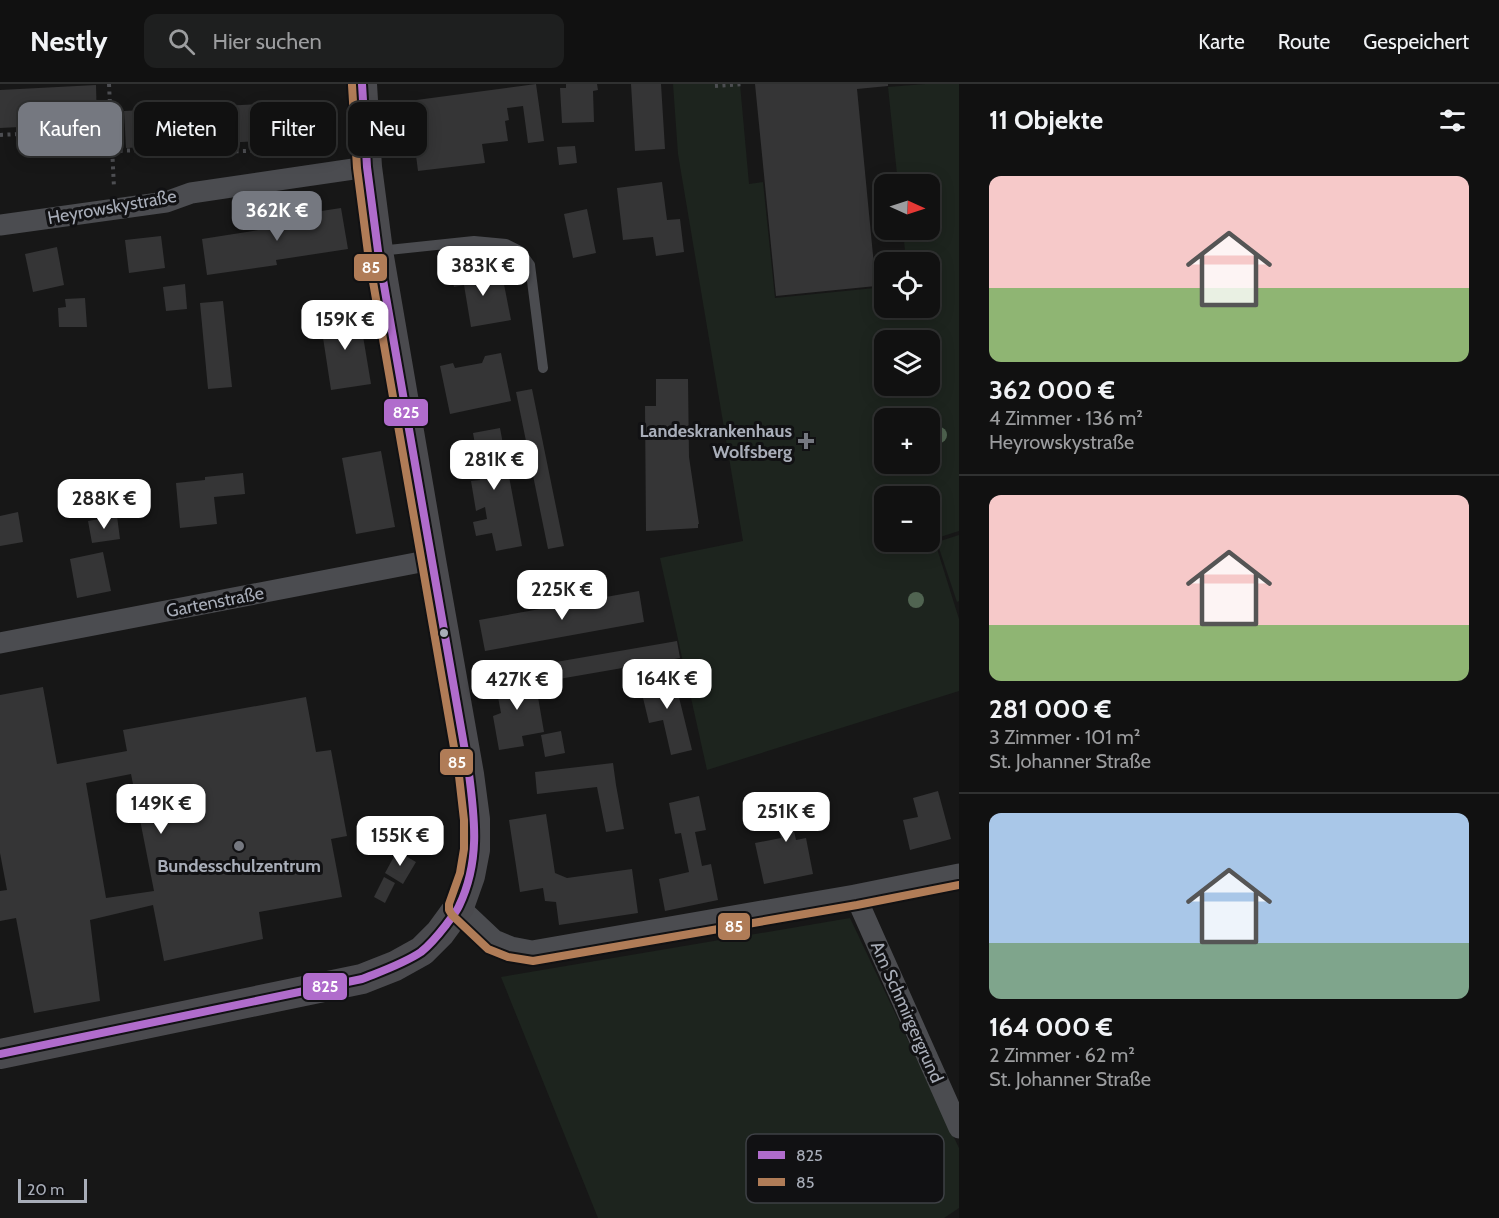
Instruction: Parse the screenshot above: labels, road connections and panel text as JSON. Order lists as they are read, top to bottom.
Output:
{
  "streets": {
    "street": ["Heyrowskystraße", "Gartenstraße", "Am Schmirgergrund"]
  },
  "places": {
    "health": ["Landeskrankenhaus Wolfsberg"],
    "other": ["Bundesschulzentrum"]
  },
  "lines": ["transit line 825", "transit line 85"],
  "legend": ["825", "85"],
  "scale_bar": "20 m",
  "north": "right",
  "page": {
    "header": "Nestly",
    "search": "Hier suchen",
    "nav": ["Karte", "Route", "Gespeichert"],
    "heading": "11 Objekte",
    "chip": [
      "Kaufen",
      "Mieten",
      "Filter",
      "Neu"
    ],
    "list": [
      {
        "name": "362 000 €",
        "note": "4 Zimmer · 136 m² · Heyrowskystraße"
      },
      {
        "name": "281 000 €",
        "note": "3 Zimmer · 101 m² · St. Johanner Straße"
      },
      {
        "name": "164 000 €",
        "note": "2 Zimmer · 62 m² · St. Johanner Straße"
      }
    ],
    "map_buttons": ["+", "−"],
    "price": [
      "362K €",
      "383K €",
      "159K €",
      "281K €",
      "288K €",
      "225K €",
      "164K €",
      "427K €",
      "149K €",
      "251K €",
      "155K €"
    ],
    "scale": "20 m"
  }
}
